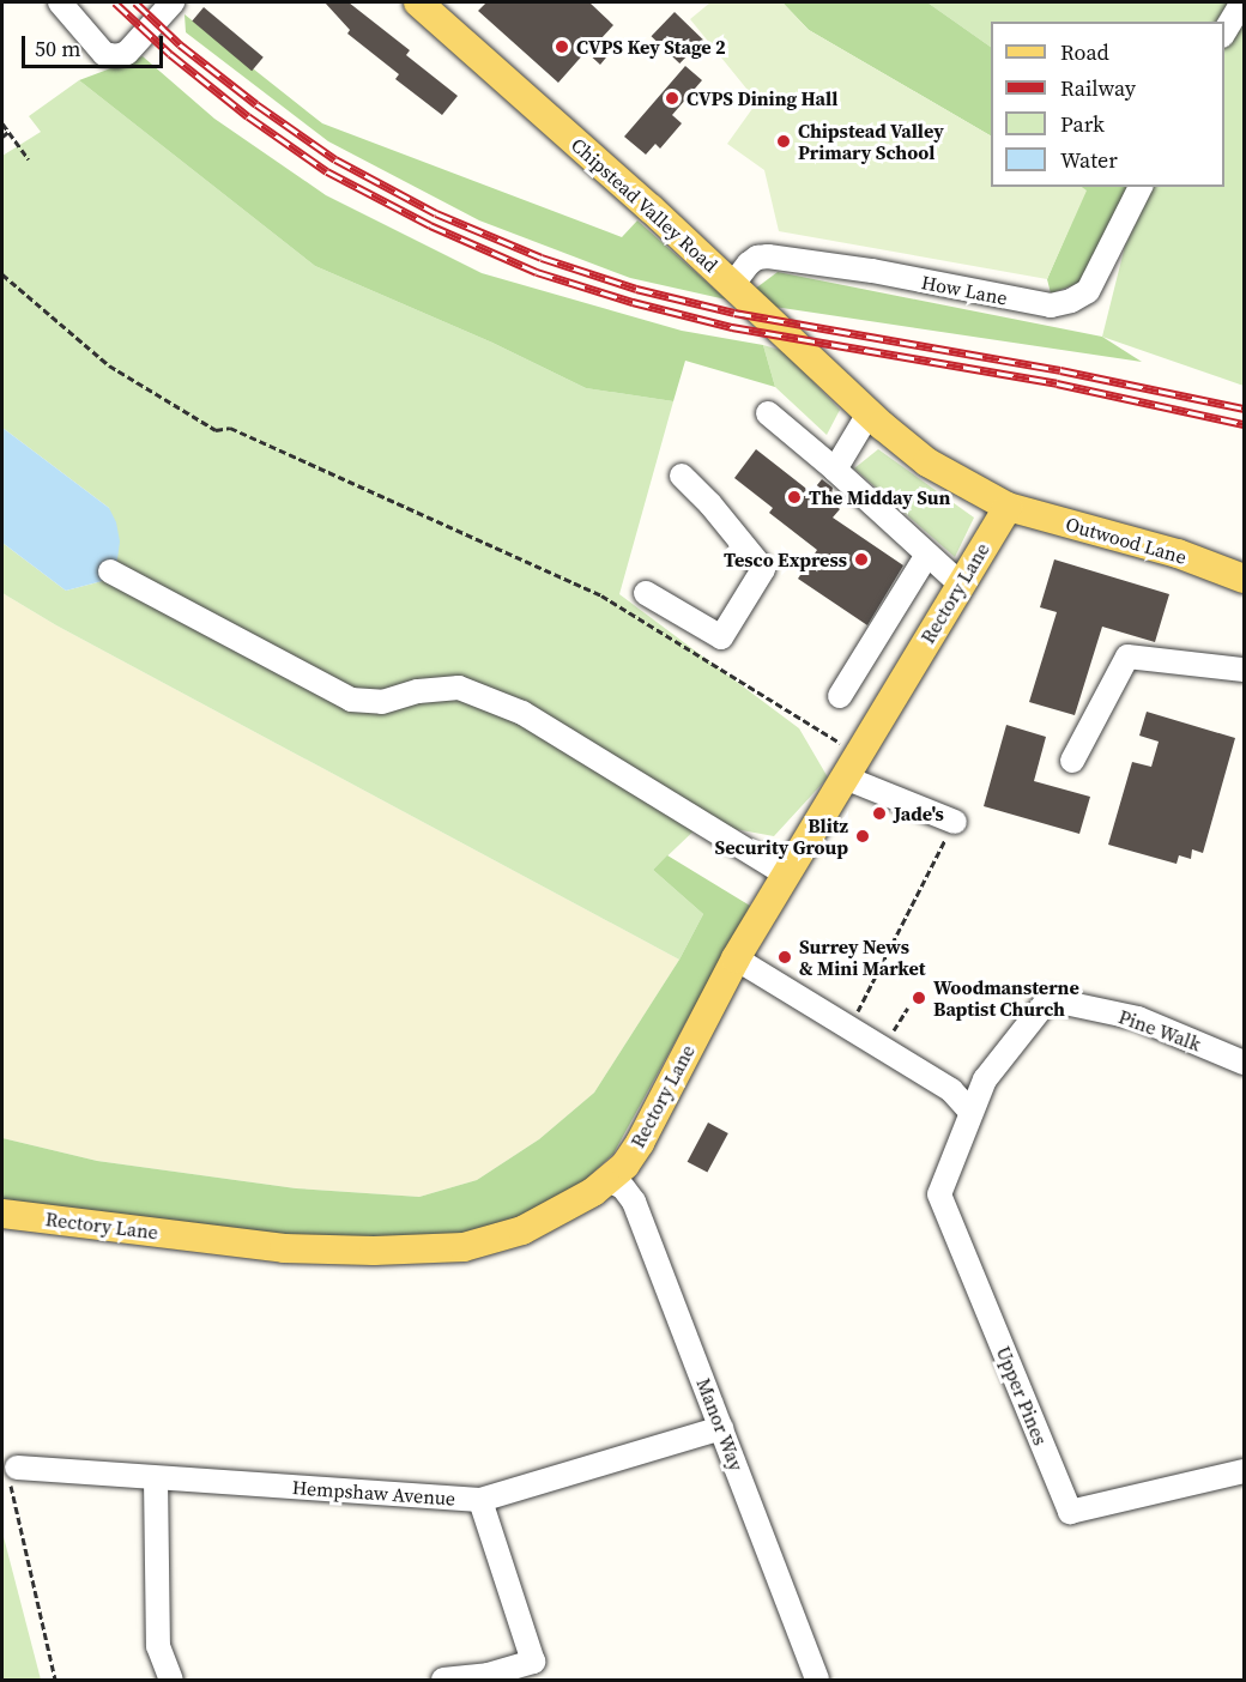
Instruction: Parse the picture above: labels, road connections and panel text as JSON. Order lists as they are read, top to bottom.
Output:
{
  "streets": {
    "main road": ["Chipstead Valley Road", "Outwood Lane", "Rectory Lane"],
    "street": [
      "How Lane",
      "Pine Walk",
      "Upper Pines",
      "Manor Way",
      "Hempshaw Avenue"
    ]
  },
  "crossings": [
    ["Chipstead Valley Road", "How Lane"],
    ["Chipstead Valley Road", "Outwood Lane"],
    ["Chipstead Valley Road", "Rectory Lane"],
    ["Outwood Lane", "Rectory Lane"],
    ["Rectory Lane", "Manor Way"],
    ["Pine Walk", "Upper Pines"],
    ["Manor Way", "Hempshaw Avenue"]
  ],
  "places": [
    "CVPS Key Stage 2",
    "CVPS Dining Hall",
    "Chipstead Valley Primary School",
    "The Midday Sun",
    "Tesco Express",
    "Jade's",
    "Blitz Security Group",
    "Surrey News & Mini Market",
    "Woodmansterne Baptist Church"
  ],
  "legend": [
    "Road",
    "Railway",
    "Park",
    "Water"
  ],
  "scale_bar": "50 m"
}
